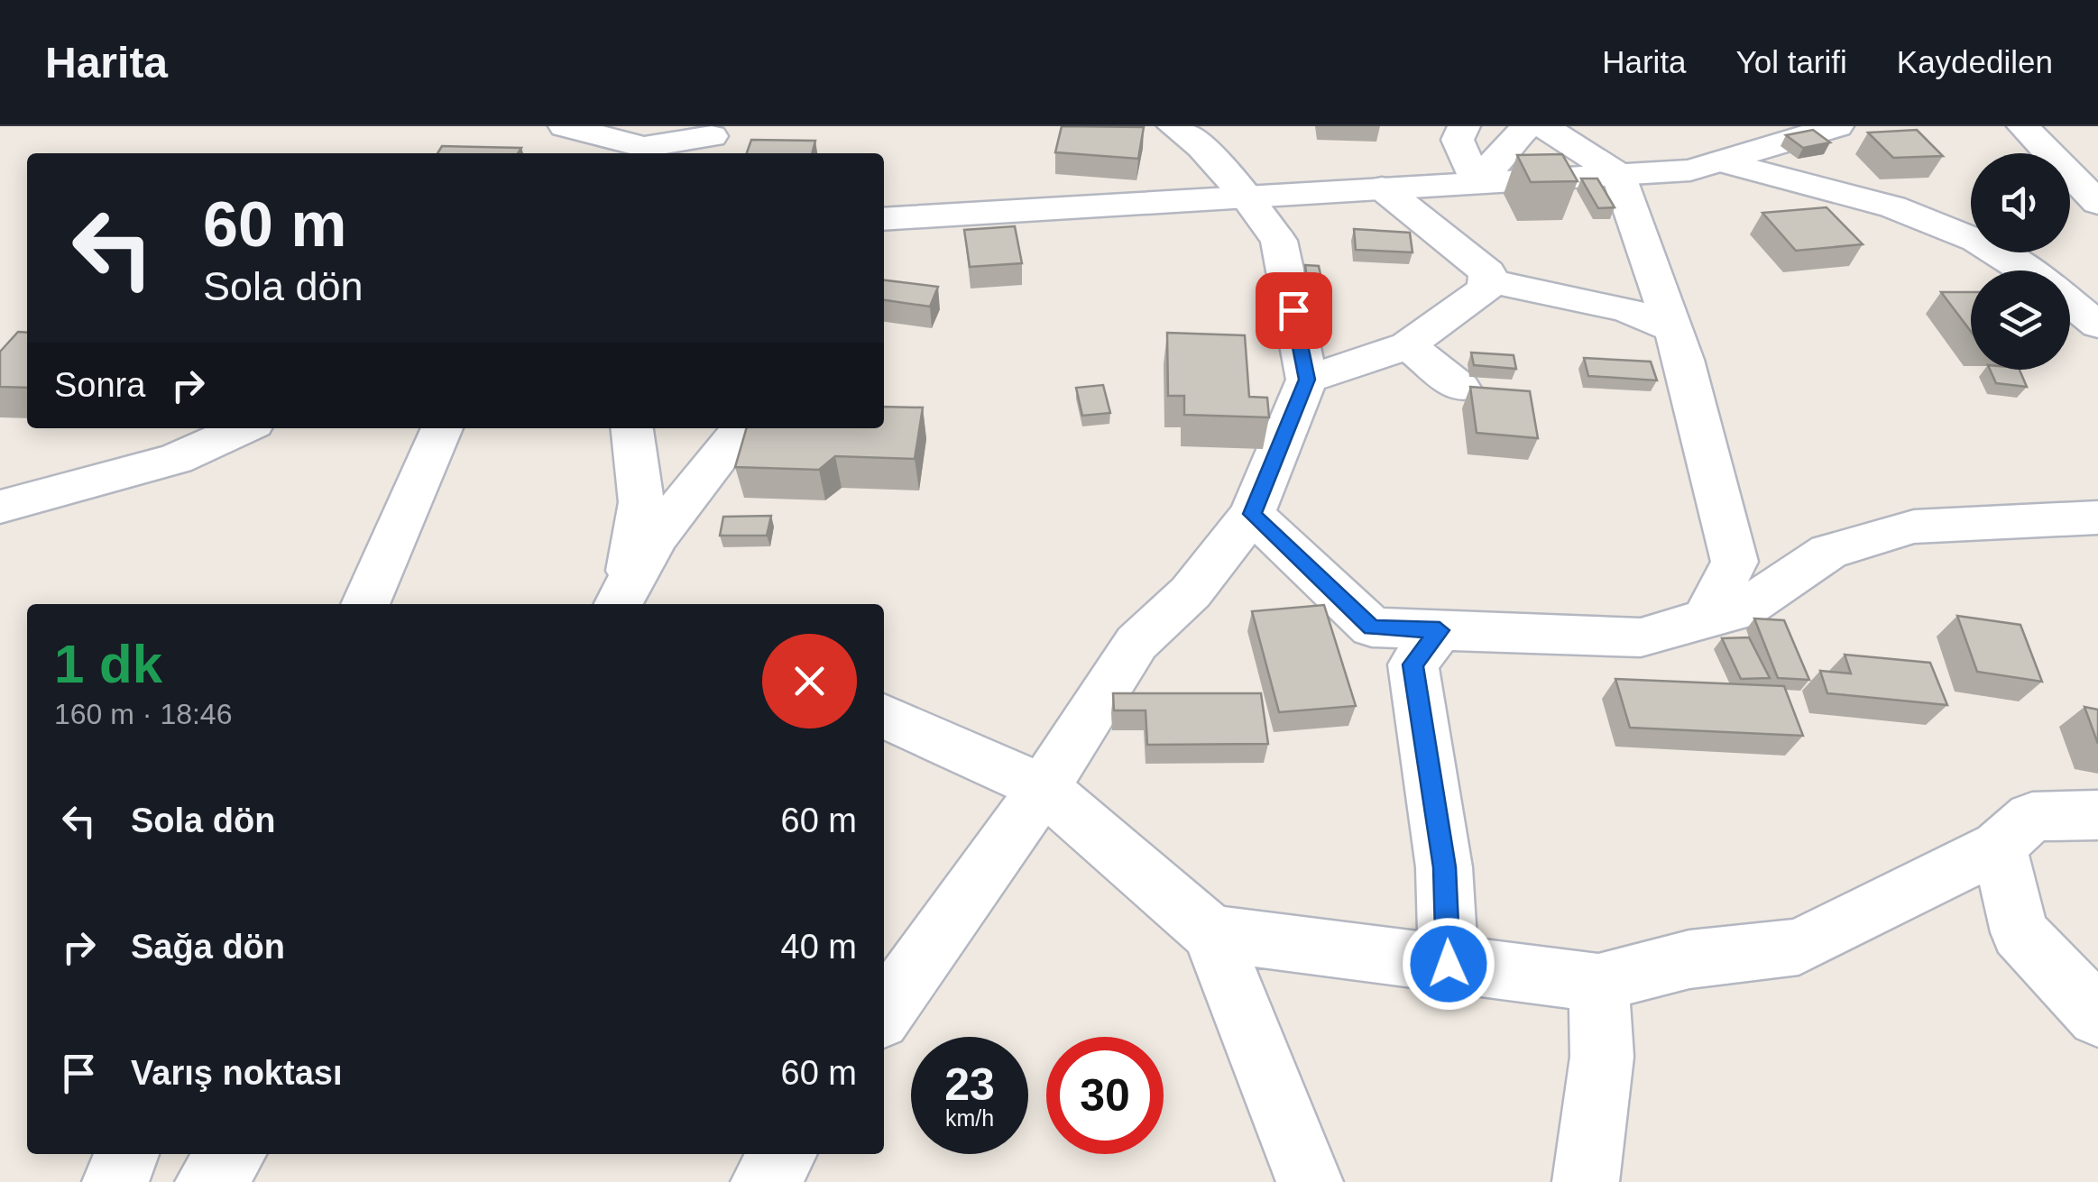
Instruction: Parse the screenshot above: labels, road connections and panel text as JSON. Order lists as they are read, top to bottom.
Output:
{
  "page": {
    "header": "Harita",
    "nav": ["Harita", "Yol tarifi", "Kaydedilen"],
    "turn": ["60 m", "Sola dön"],
    "then": "Sonra",
    "heading": ["1 dk", "160 m · 18:46"],
    "list": [
      {
        "name": "Sola dön",
        "value": "60 m"
      },
      {
        "name": "Sağa dön",
        "value": "40 m"
      },
      {
        "name": "Varış noktası",
        "value": "60 m"
      }
    ],
    "speed": "23 km/h",
    "limit": "30"
  }
}
